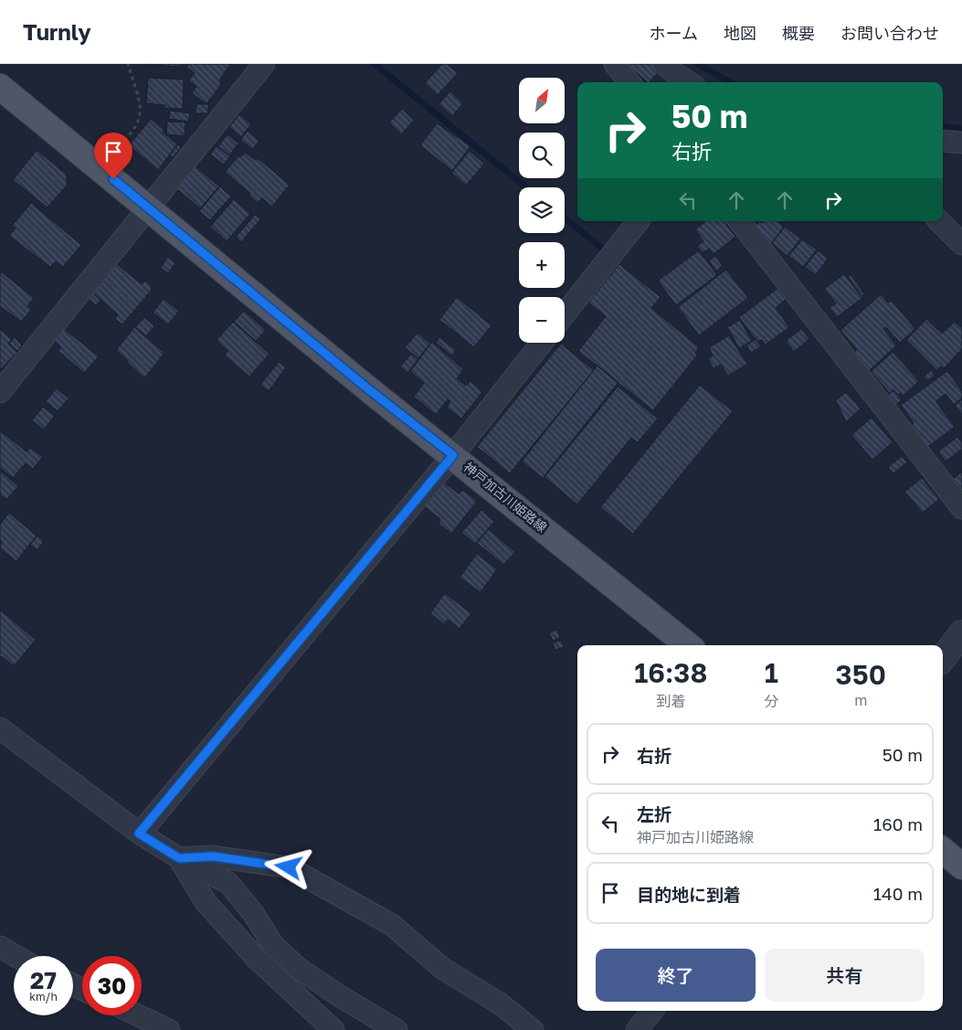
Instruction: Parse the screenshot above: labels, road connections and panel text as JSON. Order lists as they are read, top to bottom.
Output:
{
  "streets": {
    "main road": ["神戸加古川姫路線"]
  },
  "north": "top right",
  "page": {
    "header": "Turnly",
    "nav": [
      "ホーム",
      "地図",
      "概要",
      "お問い合わせ"
    ],
    "map_buttons": ["+", "−"],
    "turn": ["50 m", "右折"],
    "eta": [
      "16:38",
      "到着",
      "1",
      "分",
      "350",
      "m"
    ],
    "list": [
      {
        "name": "右折",
        "value": "50 m"
      },
      {
        "name": "左折",
        "note": "神戸加古川姫路線",
        "value": "160 m"
      },
      {
        "name": "目的地に到着",
        "value": "140 m"
      }
    ],
    "buttons": ["終了", "共有"],
    "speed": "27 km/h",
    "limit": "30"
  }
}
